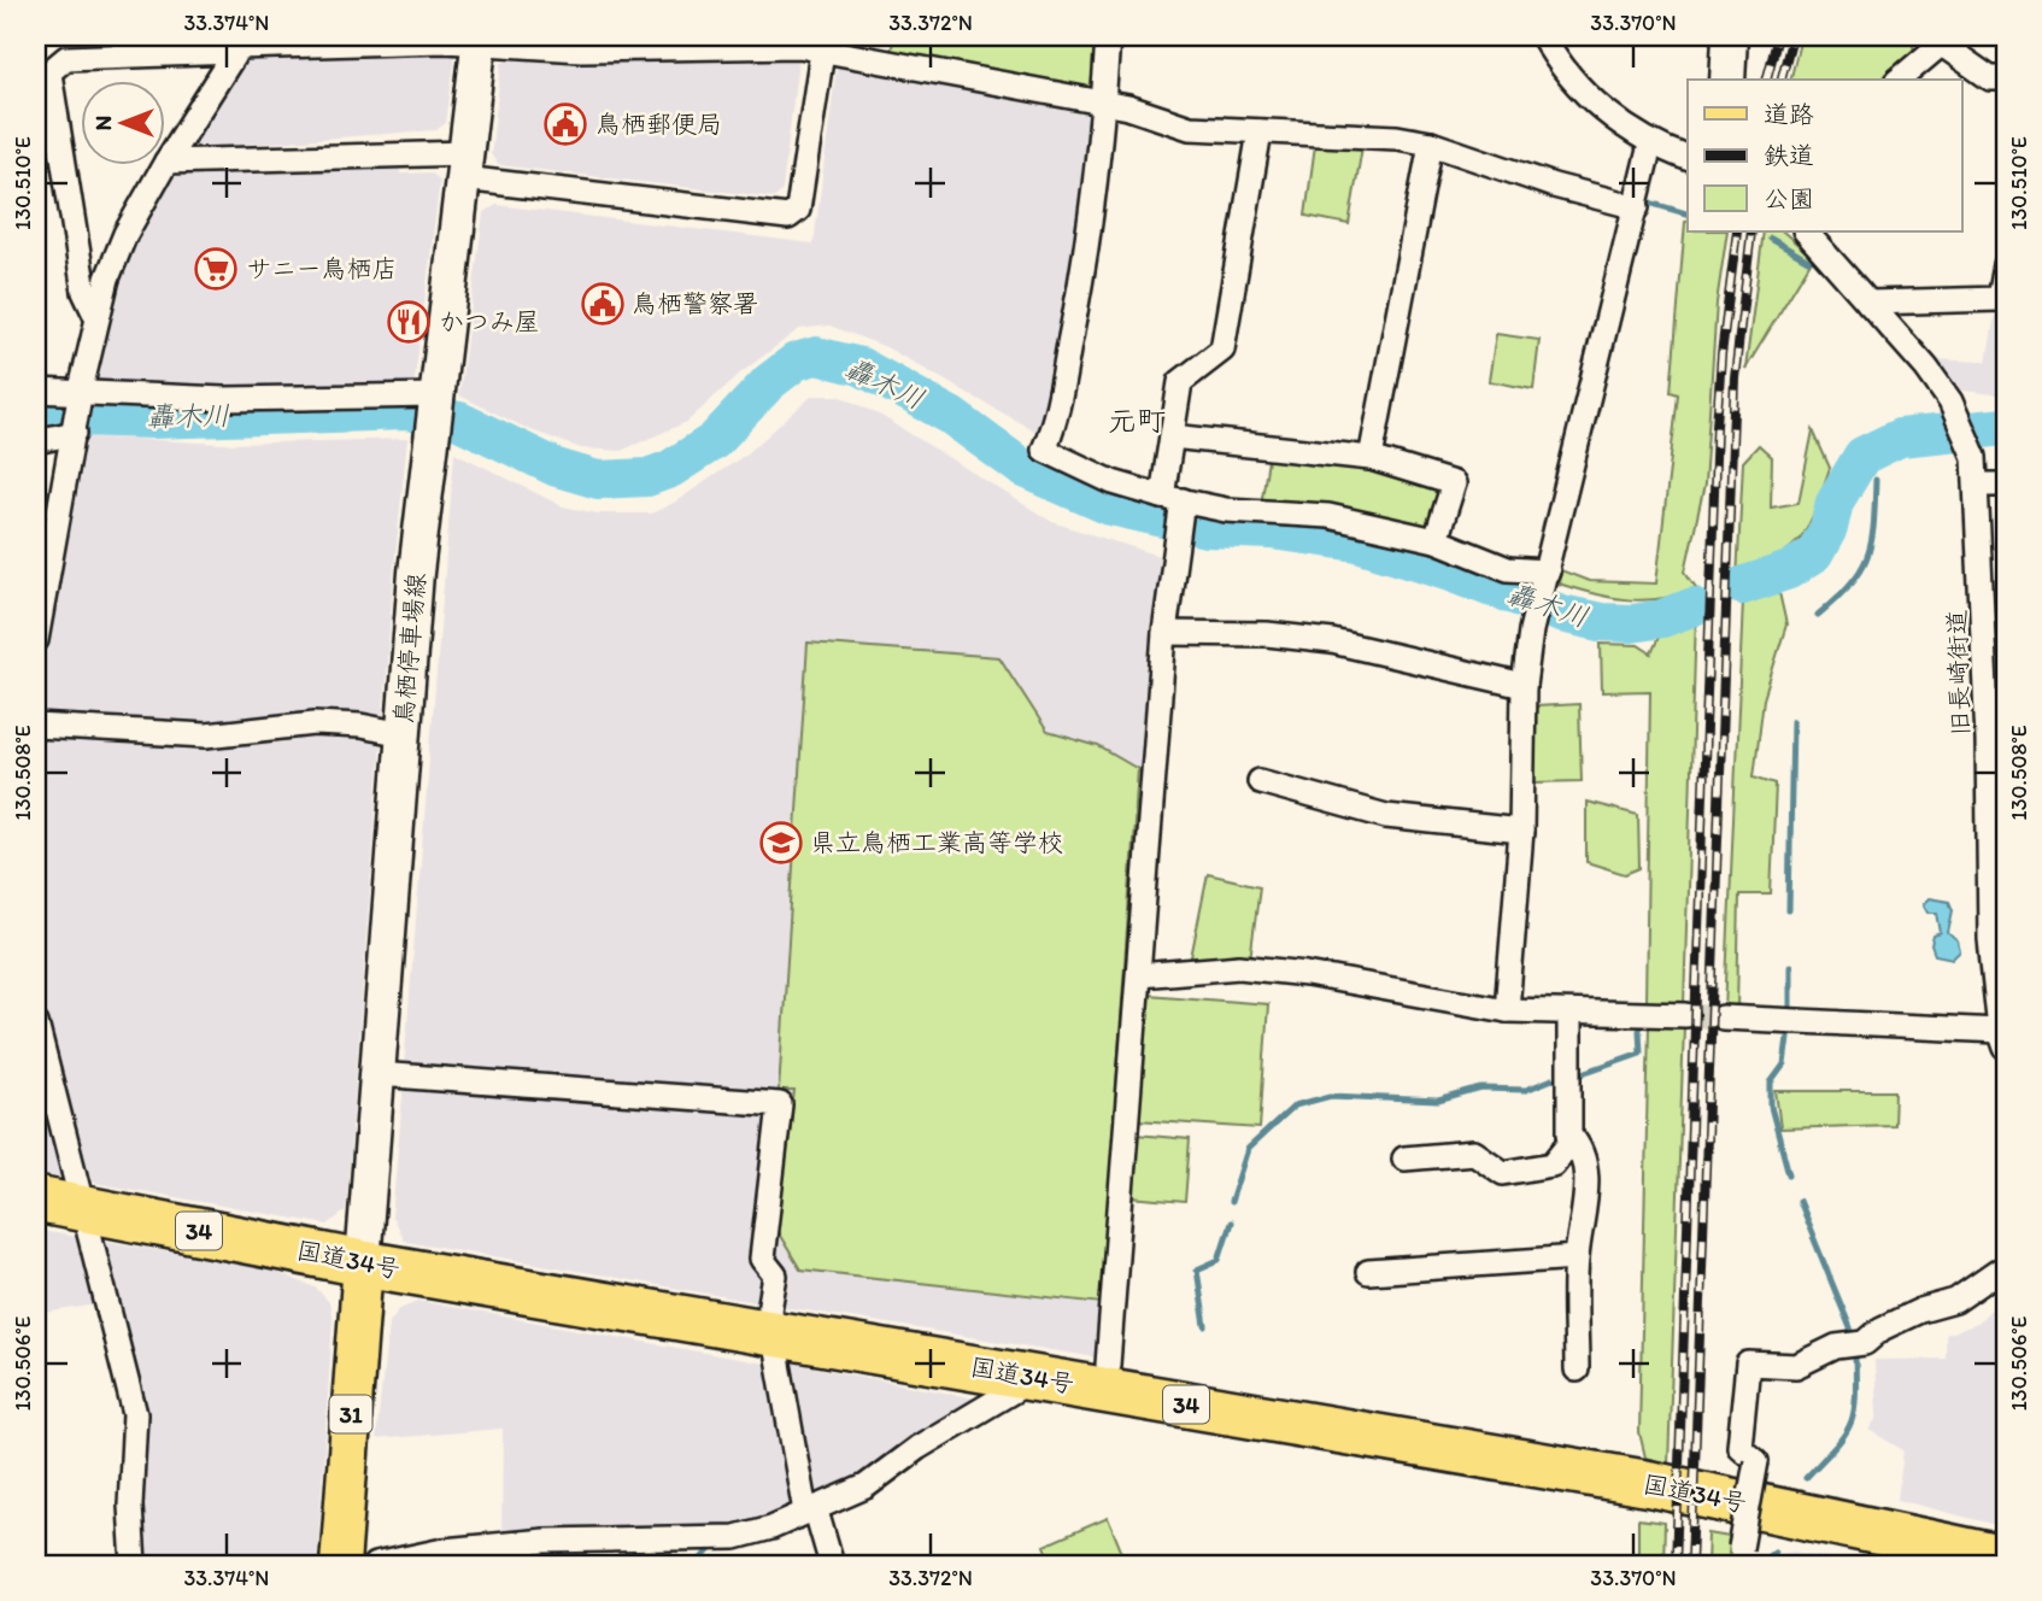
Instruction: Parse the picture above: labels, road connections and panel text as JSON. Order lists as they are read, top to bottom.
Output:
{
  "streets": {
    "highway": ["34", "国道34号"],
    "main road": ["鳥栖停車場線", "31"],
    "street": ["旧長崎街道"]
  },
  "crossings": [
    ["鳥栖停車場線", "国道34号"],
    ["鳥栖停車場線", "31"],
    ["国道34号", "31"]
  ],
  "districts": ["元町"],
  "water": ["轟木川"],
  "places": {
    "public building": ["鳥栖郵便局", "鳥栖警察署"],
    "supermarket": ["サニー鳥栖店"],
    "restaurant": ["かつみ屋"],
    "school or university": ["県立鳥栖工業高等学校"]
  },
  "legend": ["道路", "鉄道", "公園"],
  "north": "left",
  "coordinates": [
    "33.374°N",
    "33.372°N",
    "33.370°N",
    "130.510°E",
    "130.508°E",
    "130.506°E"
  ]
}
